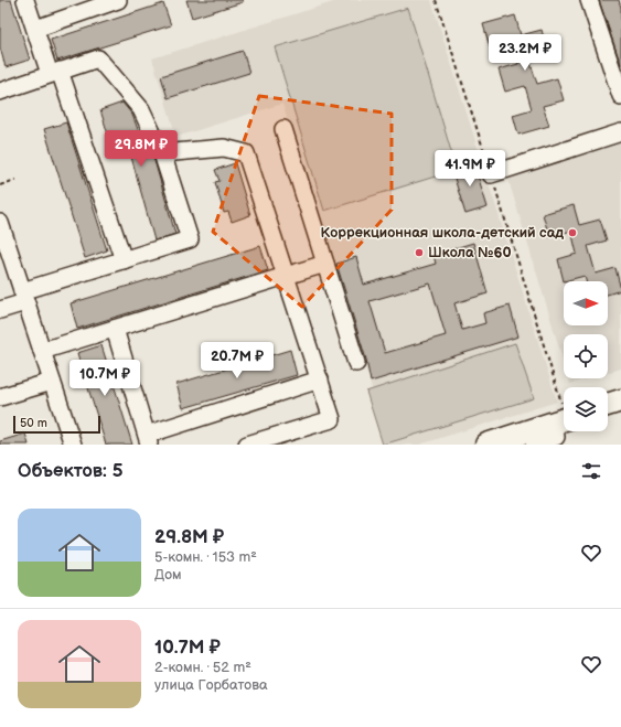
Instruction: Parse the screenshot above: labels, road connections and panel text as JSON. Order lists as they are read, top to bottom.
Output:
{
  "places": ["Коррекционная школа-детский сад", "Школа №60"],
  "scale_bar": "50 m",
  "north": "right",
  "page": {
    "price": [
      "23.2M ₽",
      "29.8M ₽",
      "41.9M ₽",
      "20.7M ₽",
      "10.7M ₽"
    ],
    "scale": "50 m",
    "heading": "Объектов: 5",
    "list": [
      {
        "name": "29.8M ₽",
        "note": "5-комн. · 153 m² · Дом"
      },
      {
        "name": "10.7M ₽",
        "note": "2-комн. · 52 m² · улица Горбатова"
      }
    ]
  }
}
